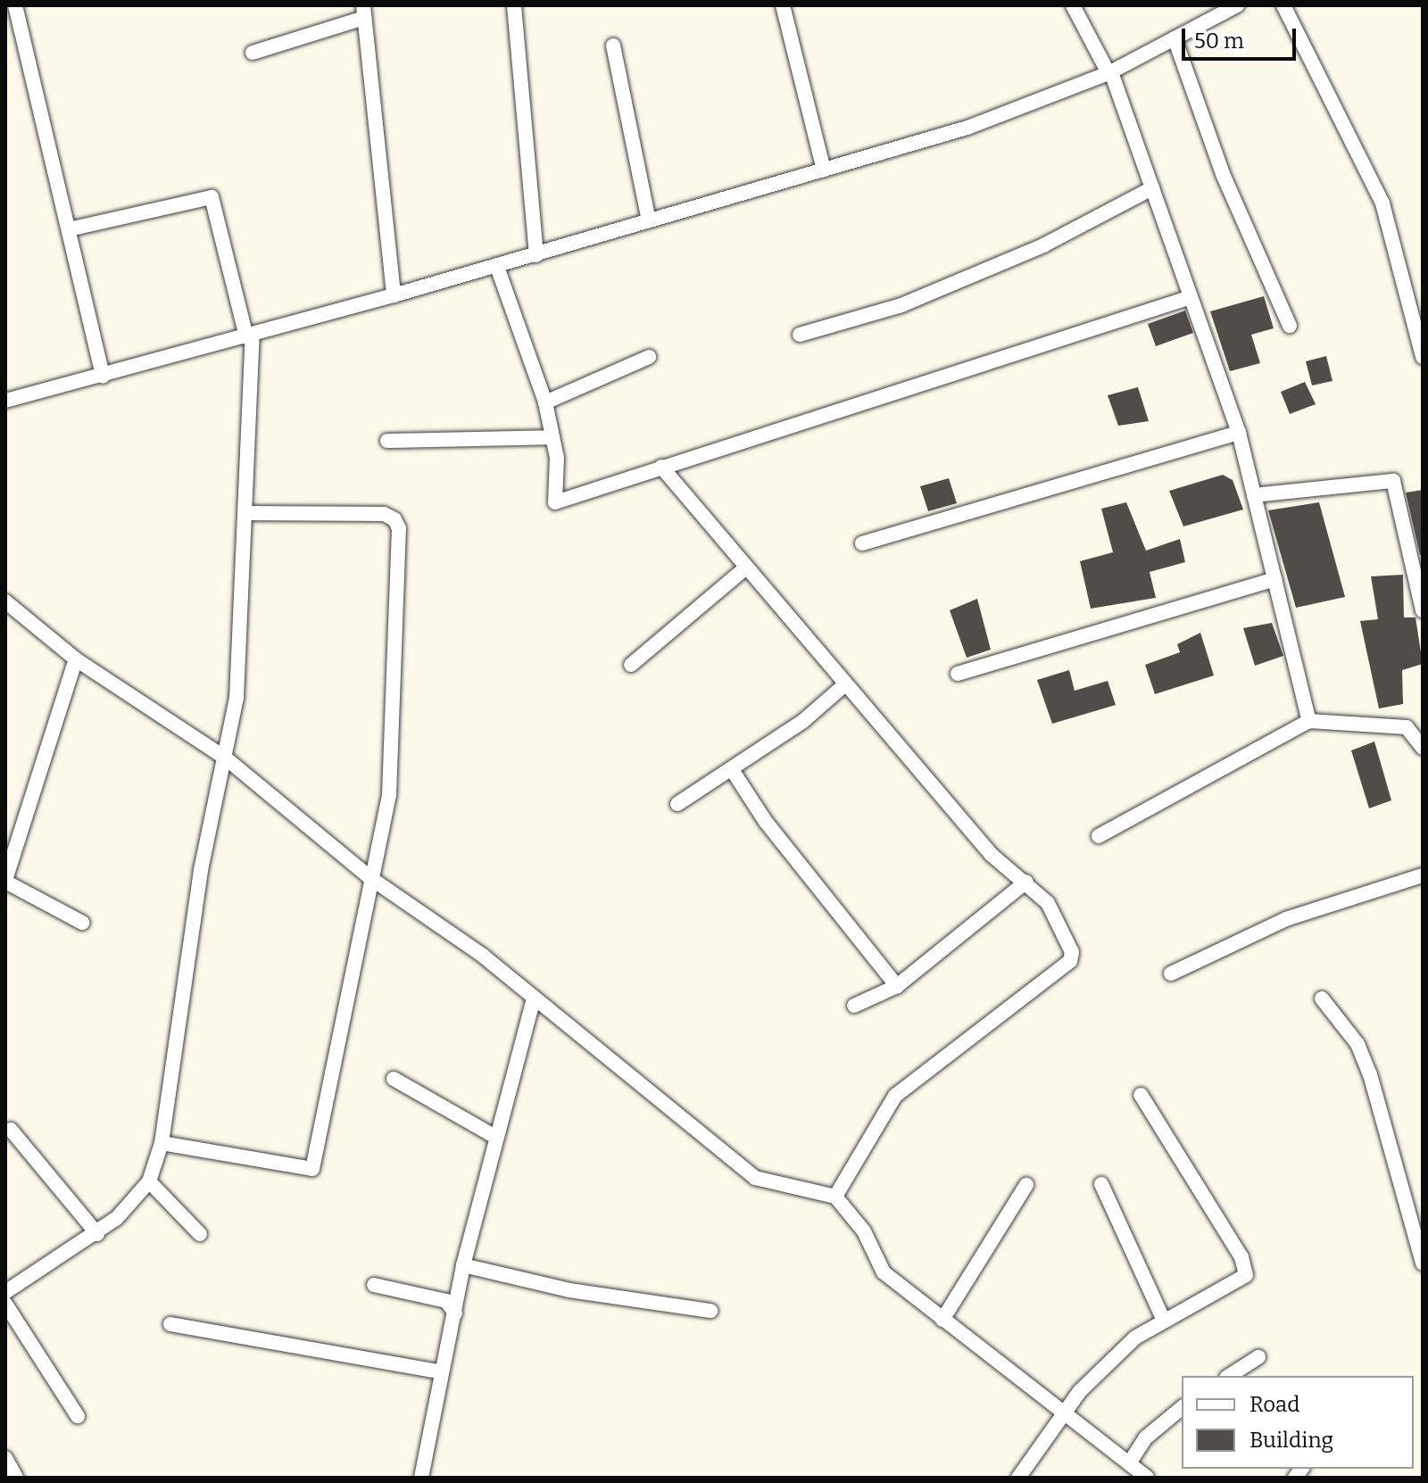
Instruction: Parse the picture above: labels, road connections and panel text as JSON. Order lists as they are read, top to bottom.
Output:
{
  "legend": ["Road", "Building"],
  "scale_bar": "50 m"
}
